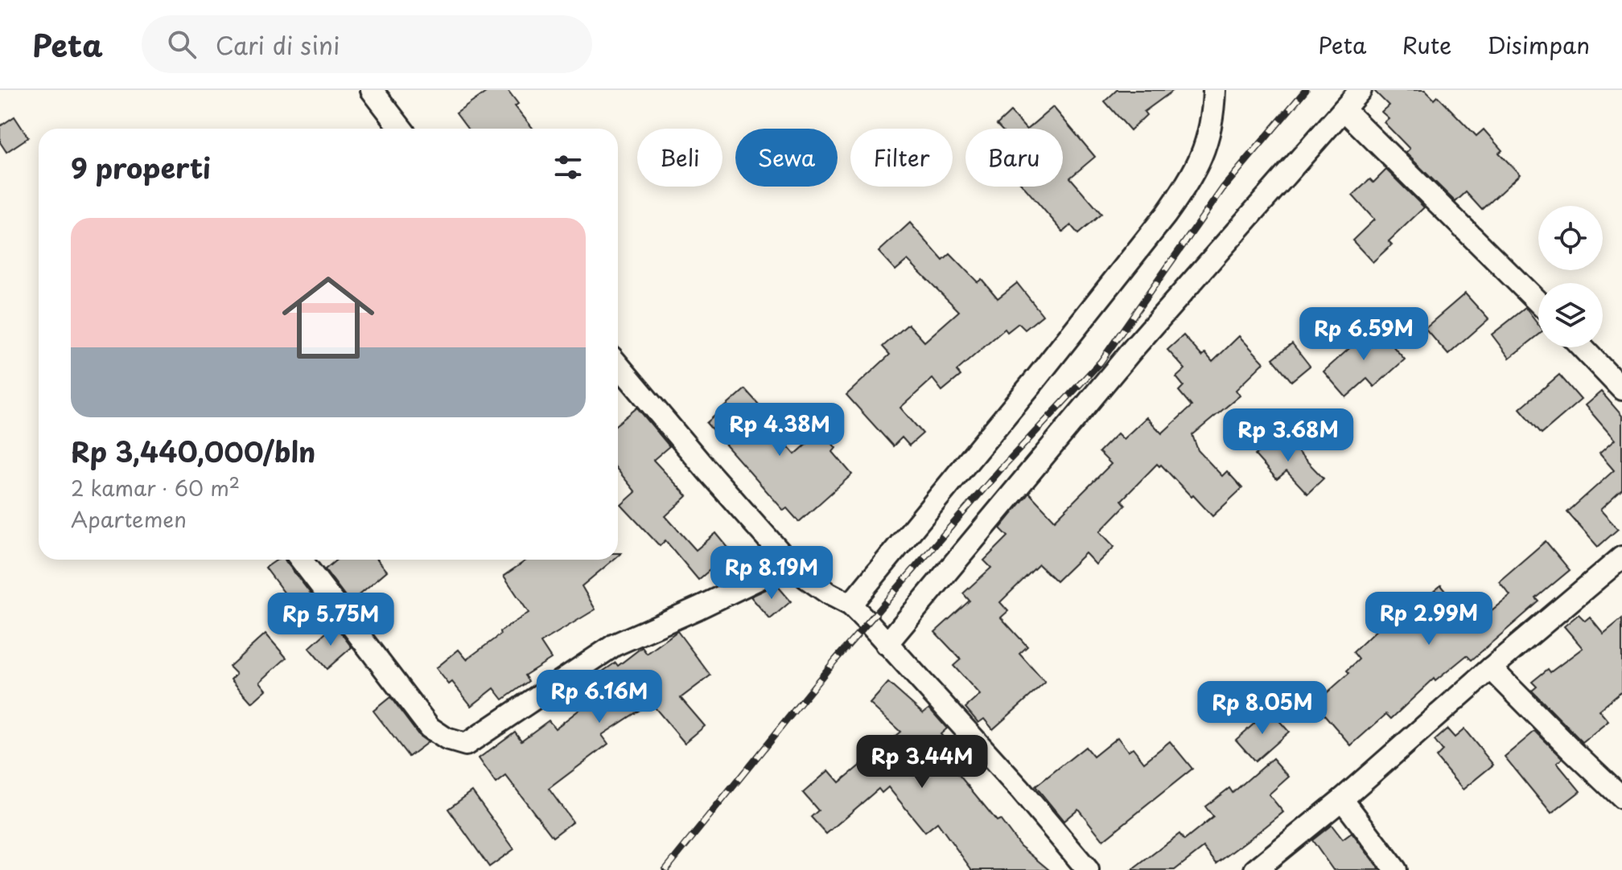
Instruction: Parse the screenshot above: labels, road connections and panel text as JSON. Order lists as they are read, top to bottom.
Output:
{
  "page": {
    "header": "Peta",
    "search": "Cari di sini",
    "nav": ["Peta", "Rute", "Disimpan"],
    "chip": [
      "Beli",
      "Sewa",
      "Filter",
      "Baru"
    ],
    "heading": "9 properti",
    "list": [
      {
        "name": "Rp 3,440,000/bln",
        "note": "2 kamar · 60 m² · Apartemen"
      }
    ],
    "price": [
      "Rp 6.59M",
      "Rp 4.38M",
      "Rp 3.68M",
      "Rp 8.19M",
      "Rp 2.99M",
      "Rp 5.75M",
      "Rp 6.16M",
      "Rp 8.05M",
      "Rp 3.44M"
    ]
  }
}
